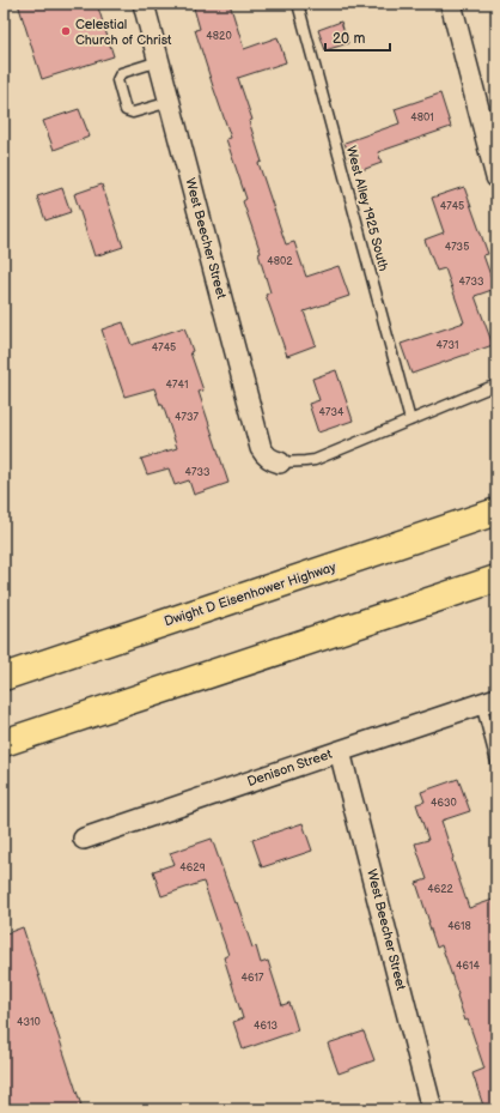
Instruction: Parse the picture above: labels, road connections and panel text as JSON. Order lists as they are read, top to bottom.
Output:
{
  "streets": {
    "highway": ["Dwight D Eisenhower Highway"],
    "street": ["West Beecher Street", "Denison Street"],
    "lane": ["West Alley 1925 South"]
  },
  "crossings": [
    ["West Beecher Street", "Denison Street"]
  ],
  "places": ["Celestial Church of Christ"],
  "house_numbers": [
    "4820",
    "4801",
    "4745",
    "4735",
    "4802",
    "4733",
    "4731",
    "4745",
    "4741",
    "4734",
    "4737",
    "4733",
    "4630",
    "4629",
    "4622",
    "4618",
    "4614",
    "4617",
    "4310",
    "4613"
  ],
  "scale_bar": "20 m"
}
